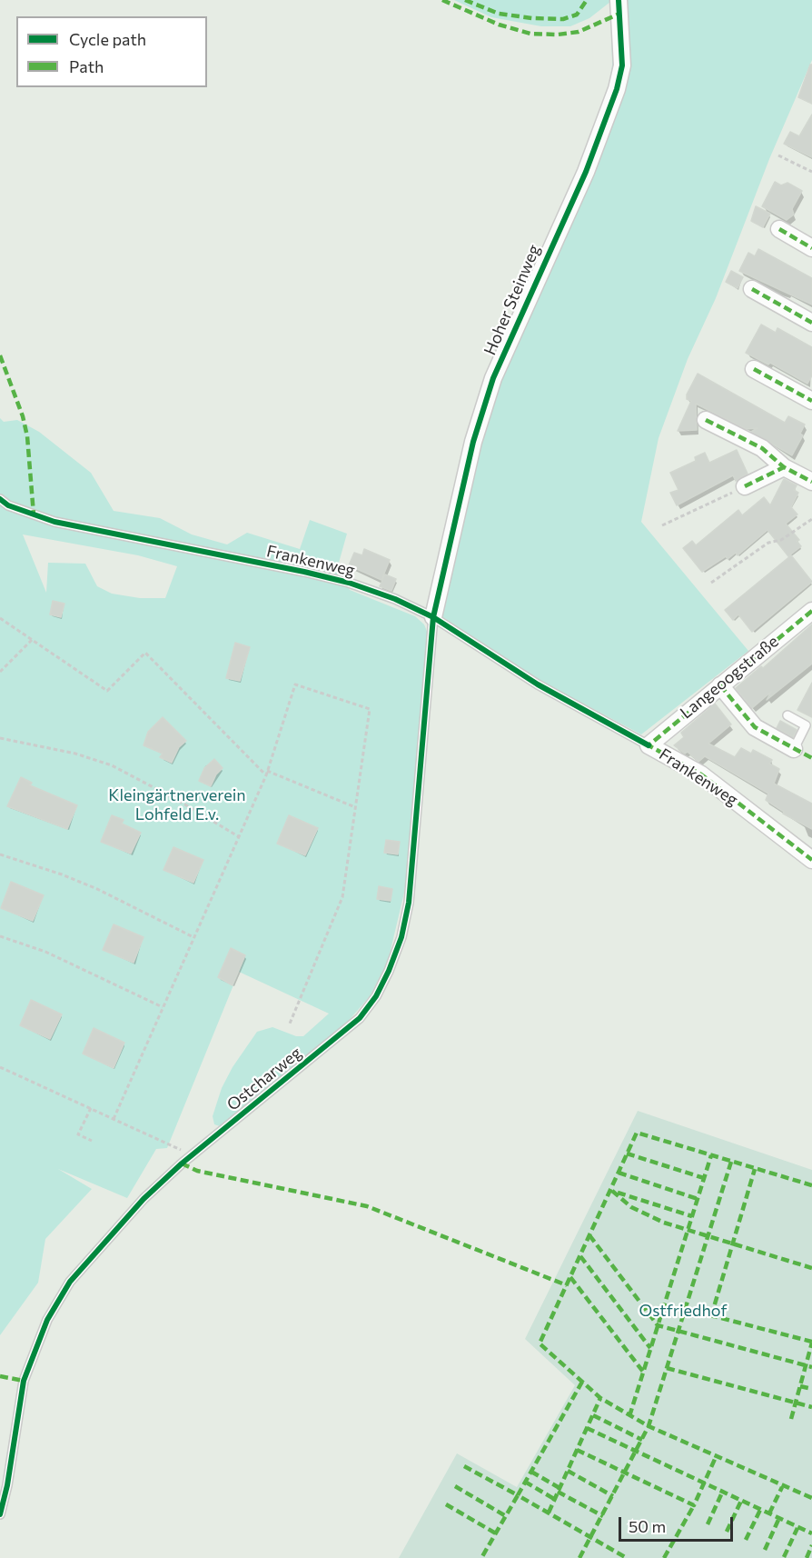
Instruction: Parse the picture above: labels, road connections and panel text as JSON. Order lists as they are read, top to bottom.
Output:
{
  "streets": {
    "street": ["Hoher Steinweg", "Frankenweg", "Langeoogstraße"],
    "lane": ["Ostcharweg"]
  },
  "crossings": [
    ["Hoher Steinweg", "Frankenweg"],
    ["Hoher Steinweg", "Ostcharweg"],
    ["Frankenweg", "Langeoogstraße"],
    ["Frankenweg", "Ostcharweg"]
  ],
  "parks": ["Kleingärtnerverein Lohfeld E.v.", "Ostfriedhof"],
  "legend": ["Cycle path", "Path"],
  "scale_bar": "50 m"
}
